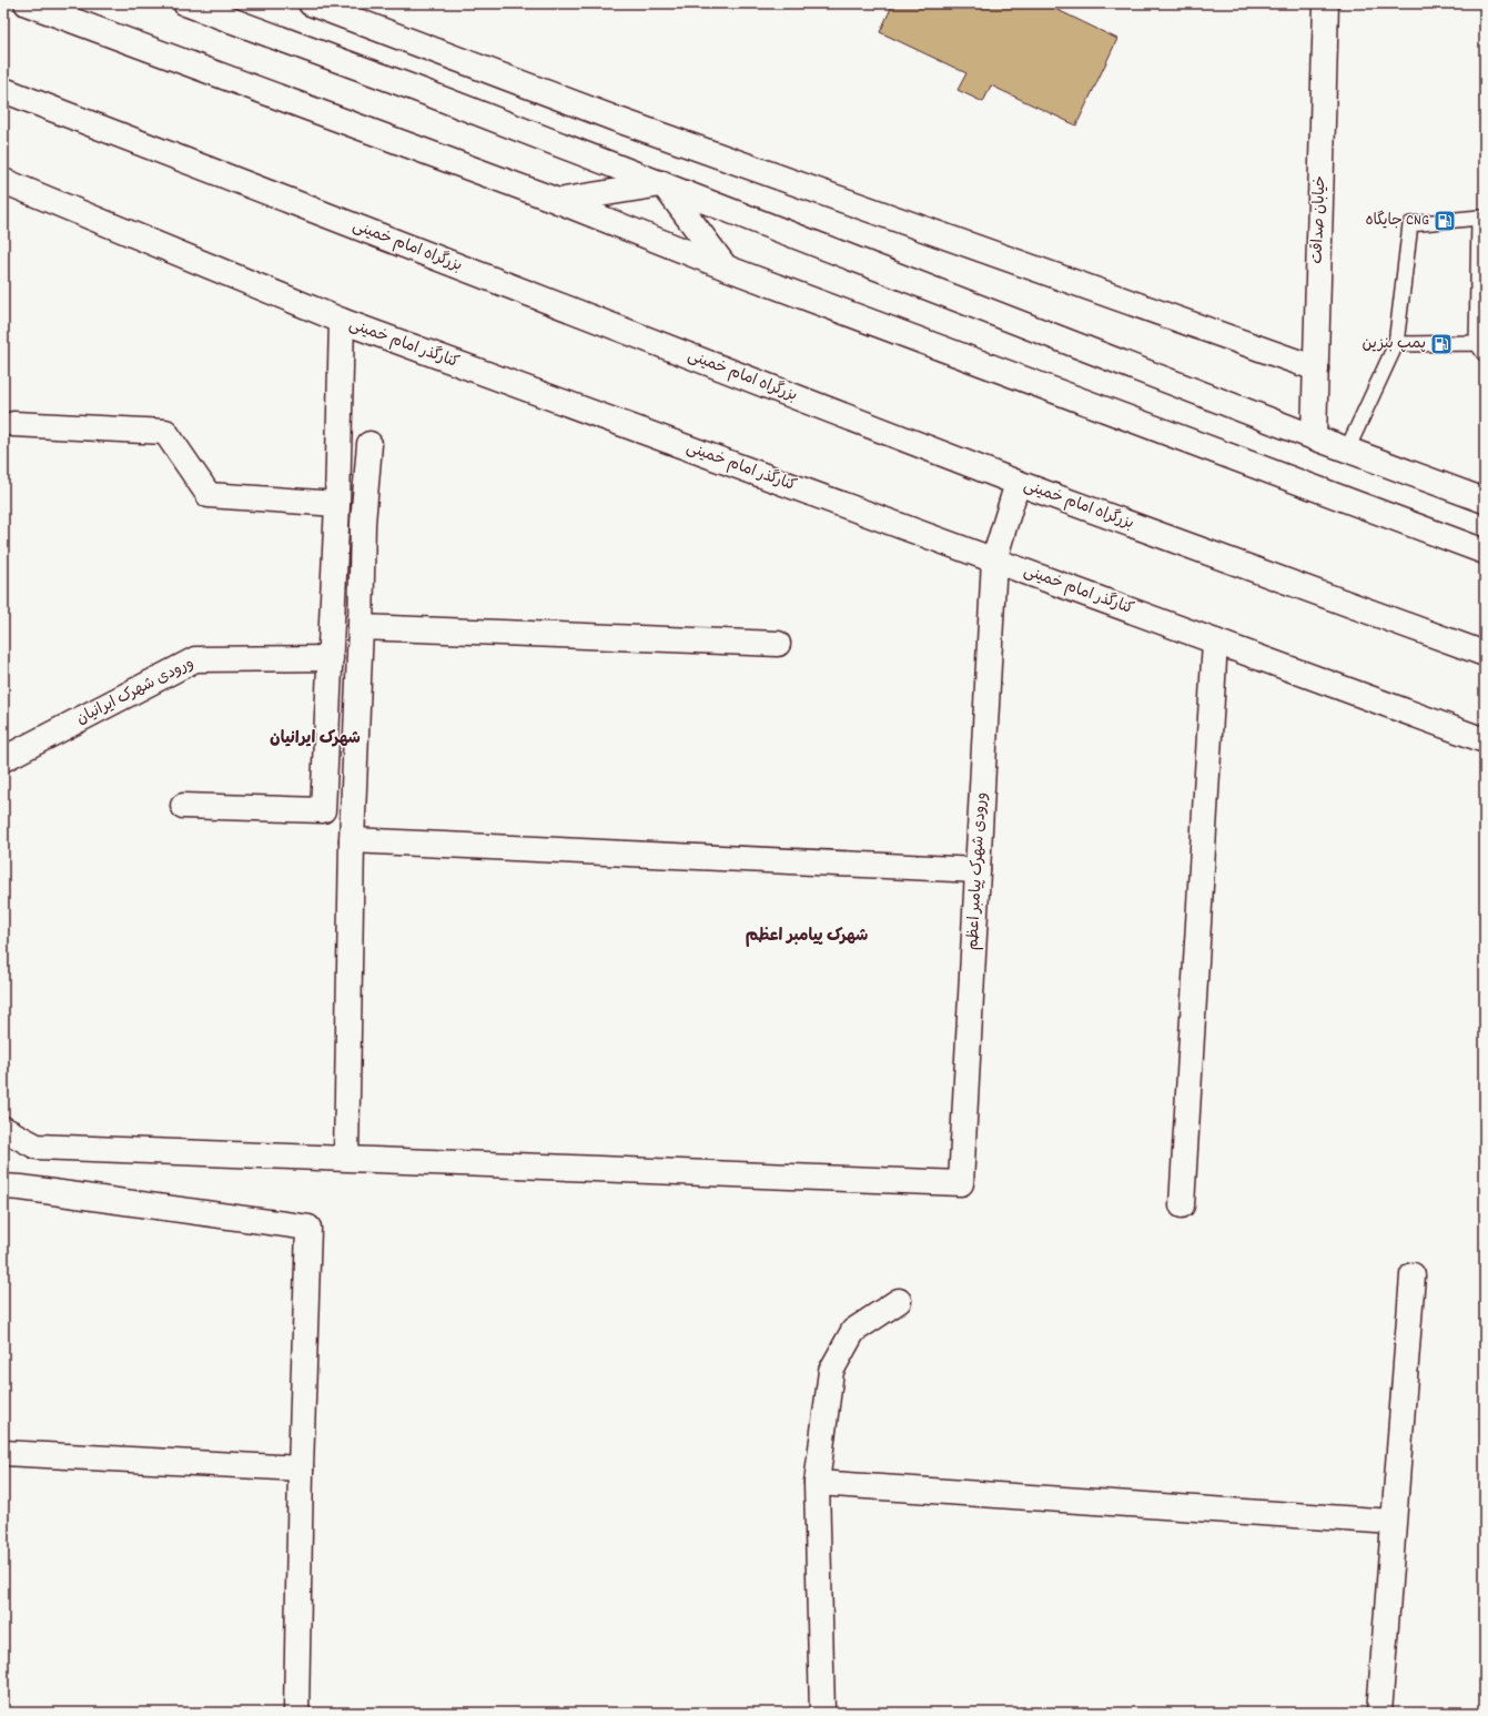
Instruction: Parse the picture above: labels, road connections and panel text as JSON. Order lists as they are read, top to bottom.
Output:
{
  "streets": {
    "main road": [
      "خیابان صداقت",
      "بزرگراه امام خمینی",
      "کنارگذر امام خمینی",
      "ورودی شهرک ایرانیان",
      "ورودی شهرک پیامبر اعظم"
    ]
  },
  "crossings": [
    ["بزرگراه امام خمینی", "ورودی شهرک پیامبر اعظم"],
    ["کنارگذر امام خمینی", "ورودی شهرک پیامبر اعظم"]
  ],
  "districts": ["شهرک ایرانیان", "شهرک پیامبر اعظم"],
  "places": {
    "fuel station": ["جایگاه CNG", "پمپ بنزین"]
  }
}
